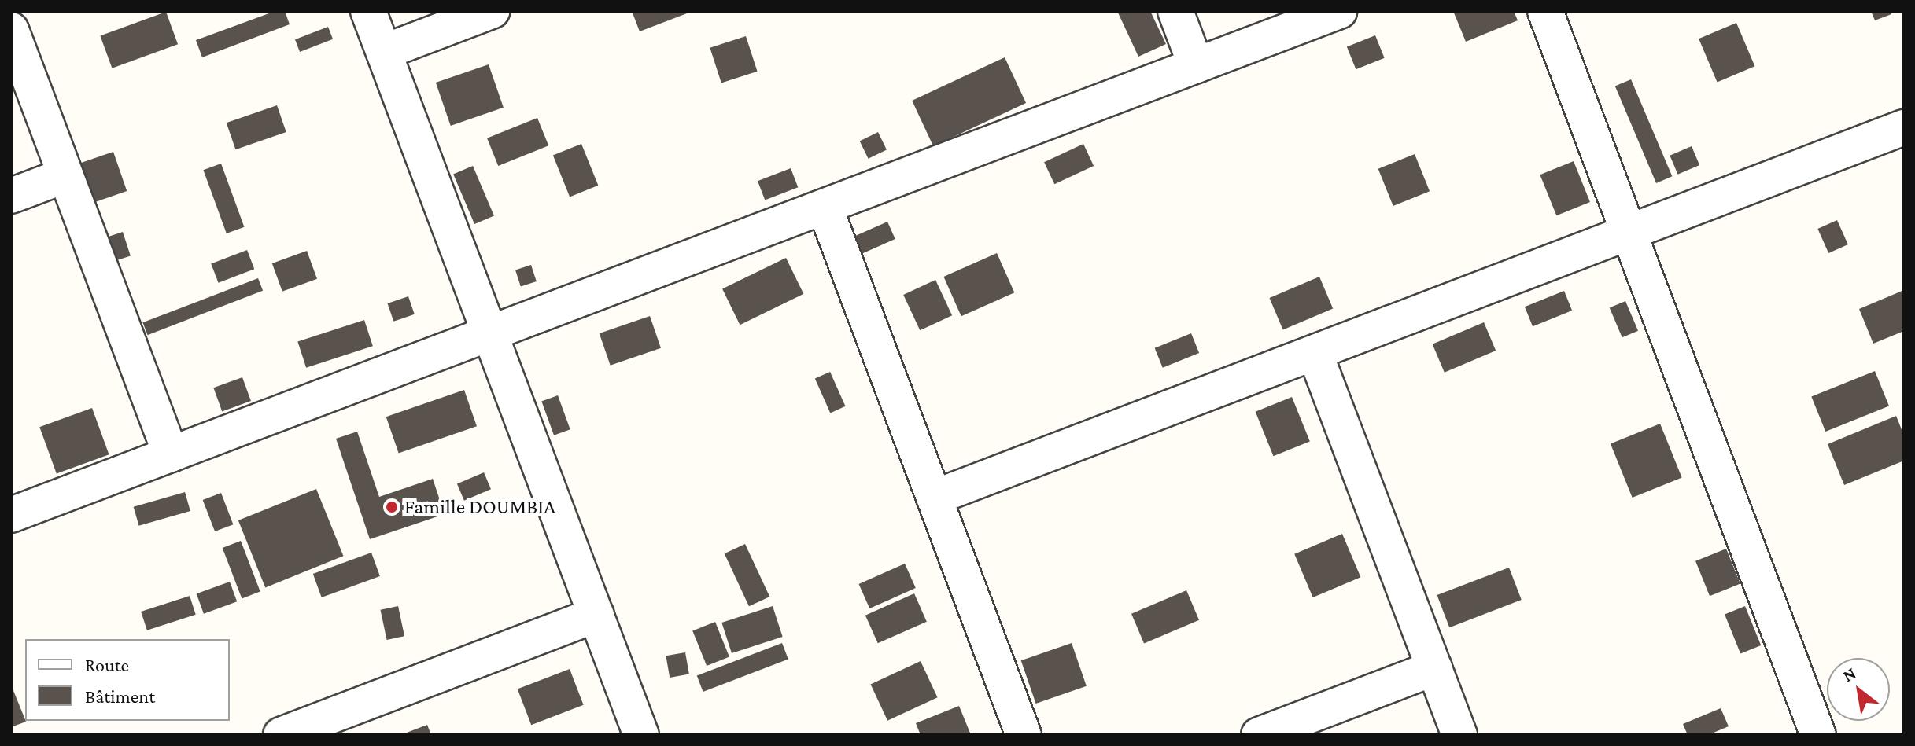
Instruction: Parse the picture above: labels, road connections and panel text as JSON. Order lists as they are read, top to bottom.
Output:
{
  "places": ["Famille DOUMBIA"],
  "legend": ["Route", "Bâtiment"],
  "north": "top left"
}
